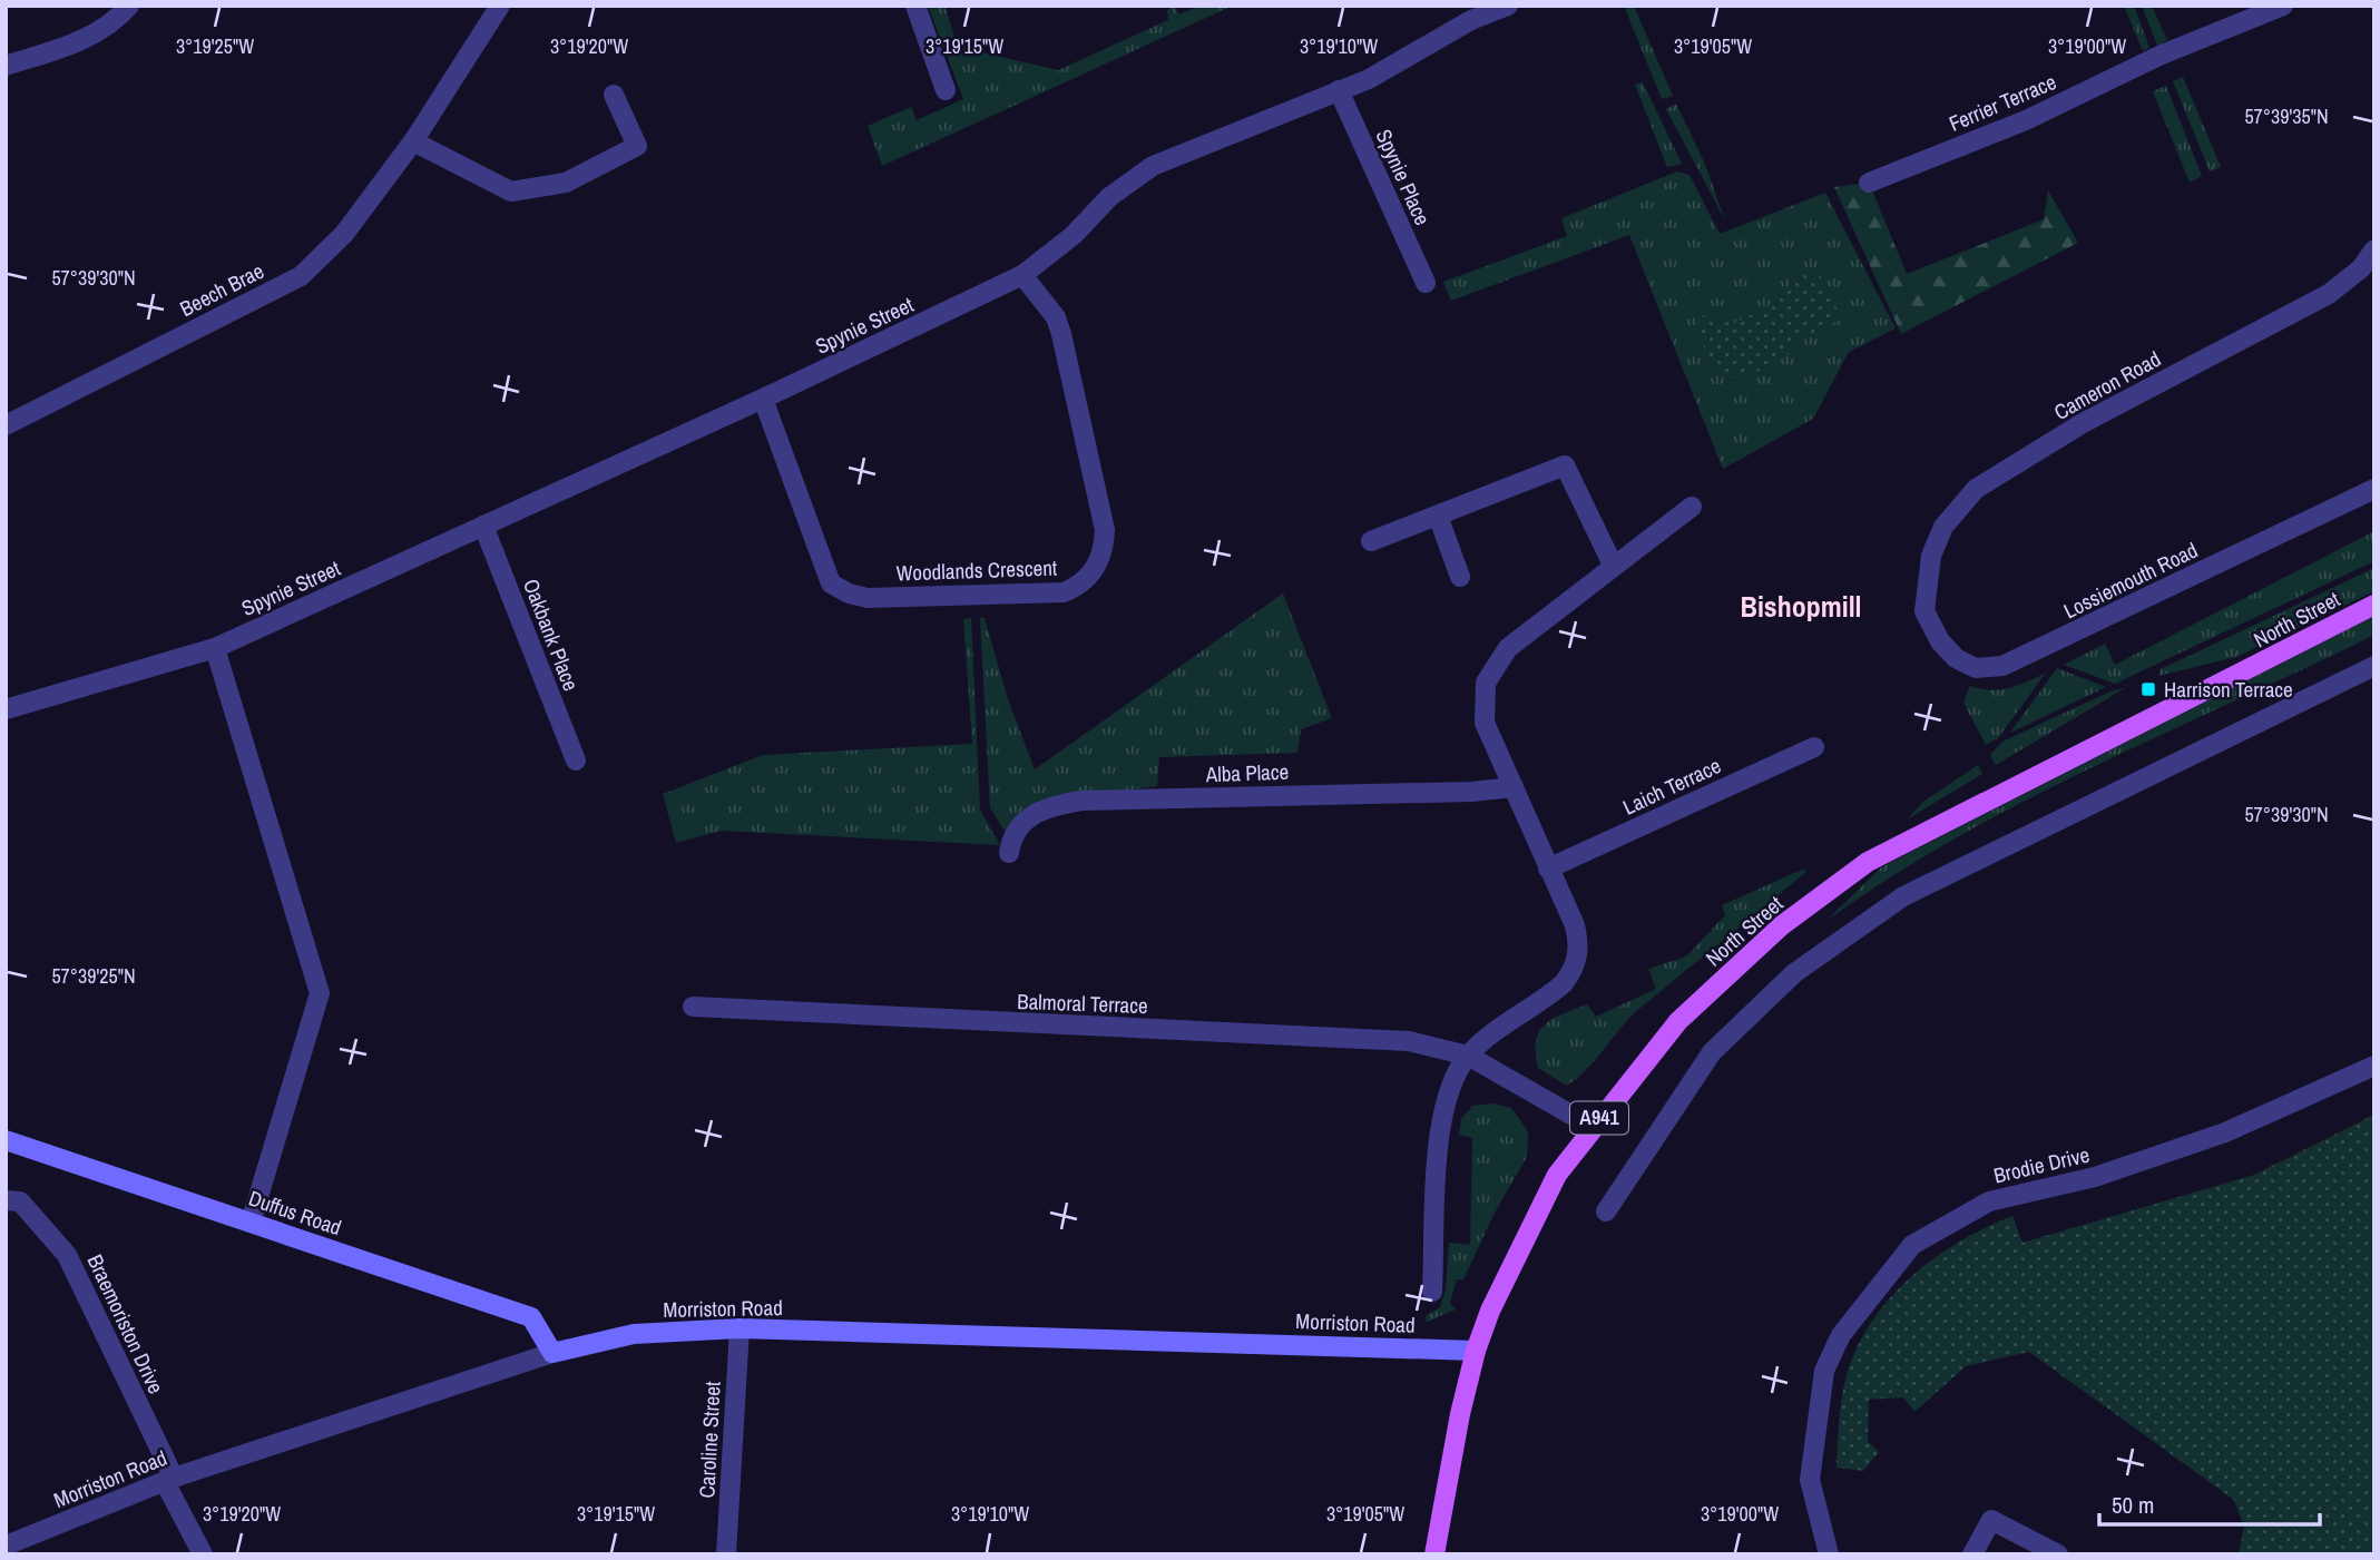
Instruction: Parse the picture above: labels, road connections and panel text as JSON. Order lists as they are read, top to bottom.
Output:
{
  "streets": {
    "main road": [
      "North Street",
      "A941",
      "Duffus Road",
      "Morriston Road"
    ],
    "street": [
      "Ferrier Terrace",
      "Spynie Place",
      "Beech Brae",
      "Spynie Street",
      "Cameron Road",
      "Woodlands Crescent",
      "Lossiemouth Road",
      "Oakbank Place",
      "Alba Place",
      "Laich Terrace",
      "Balmoral Terrace",
      "Brodie Drive",
      "Braemoriston Drive",
      "Caroline Street"
    ]
  },
  "crossings": [
    ["Spynie Place", "Spynie Street"],
    ["Spynie Street", "Woodlands Crescent"],
    ["Spynie Street", "Oakbank Place"],
    ["Cameron Road", "Lossiemouth Road"],
    ["North Street", "Balmoral Terrace"],
    ["North Street", "Morriston Road"],
    ["Duffus Road", "Morriston Road"],
    ["Morriston Road", "Braemoriston Drive"],
    ["Morriston Road", "Caroline Street"]
  ],
  "districts": ["Bishopmill"],
  "places": {
    "transit": ["Harrison Terrace"]
  },
  "scale_bar": "50 m",
  "coordinates": [
    "3°19'25\"W",
    "3°19'20\"W",
    "3°19'15\"W",
    "3°19'10\"W",
    "3°19'05\"W",
    "3°19'00\"W",
    "57°39'35\"N",
    "57°39'30\"N",
    "57°39'25\"N"
  ]
}
